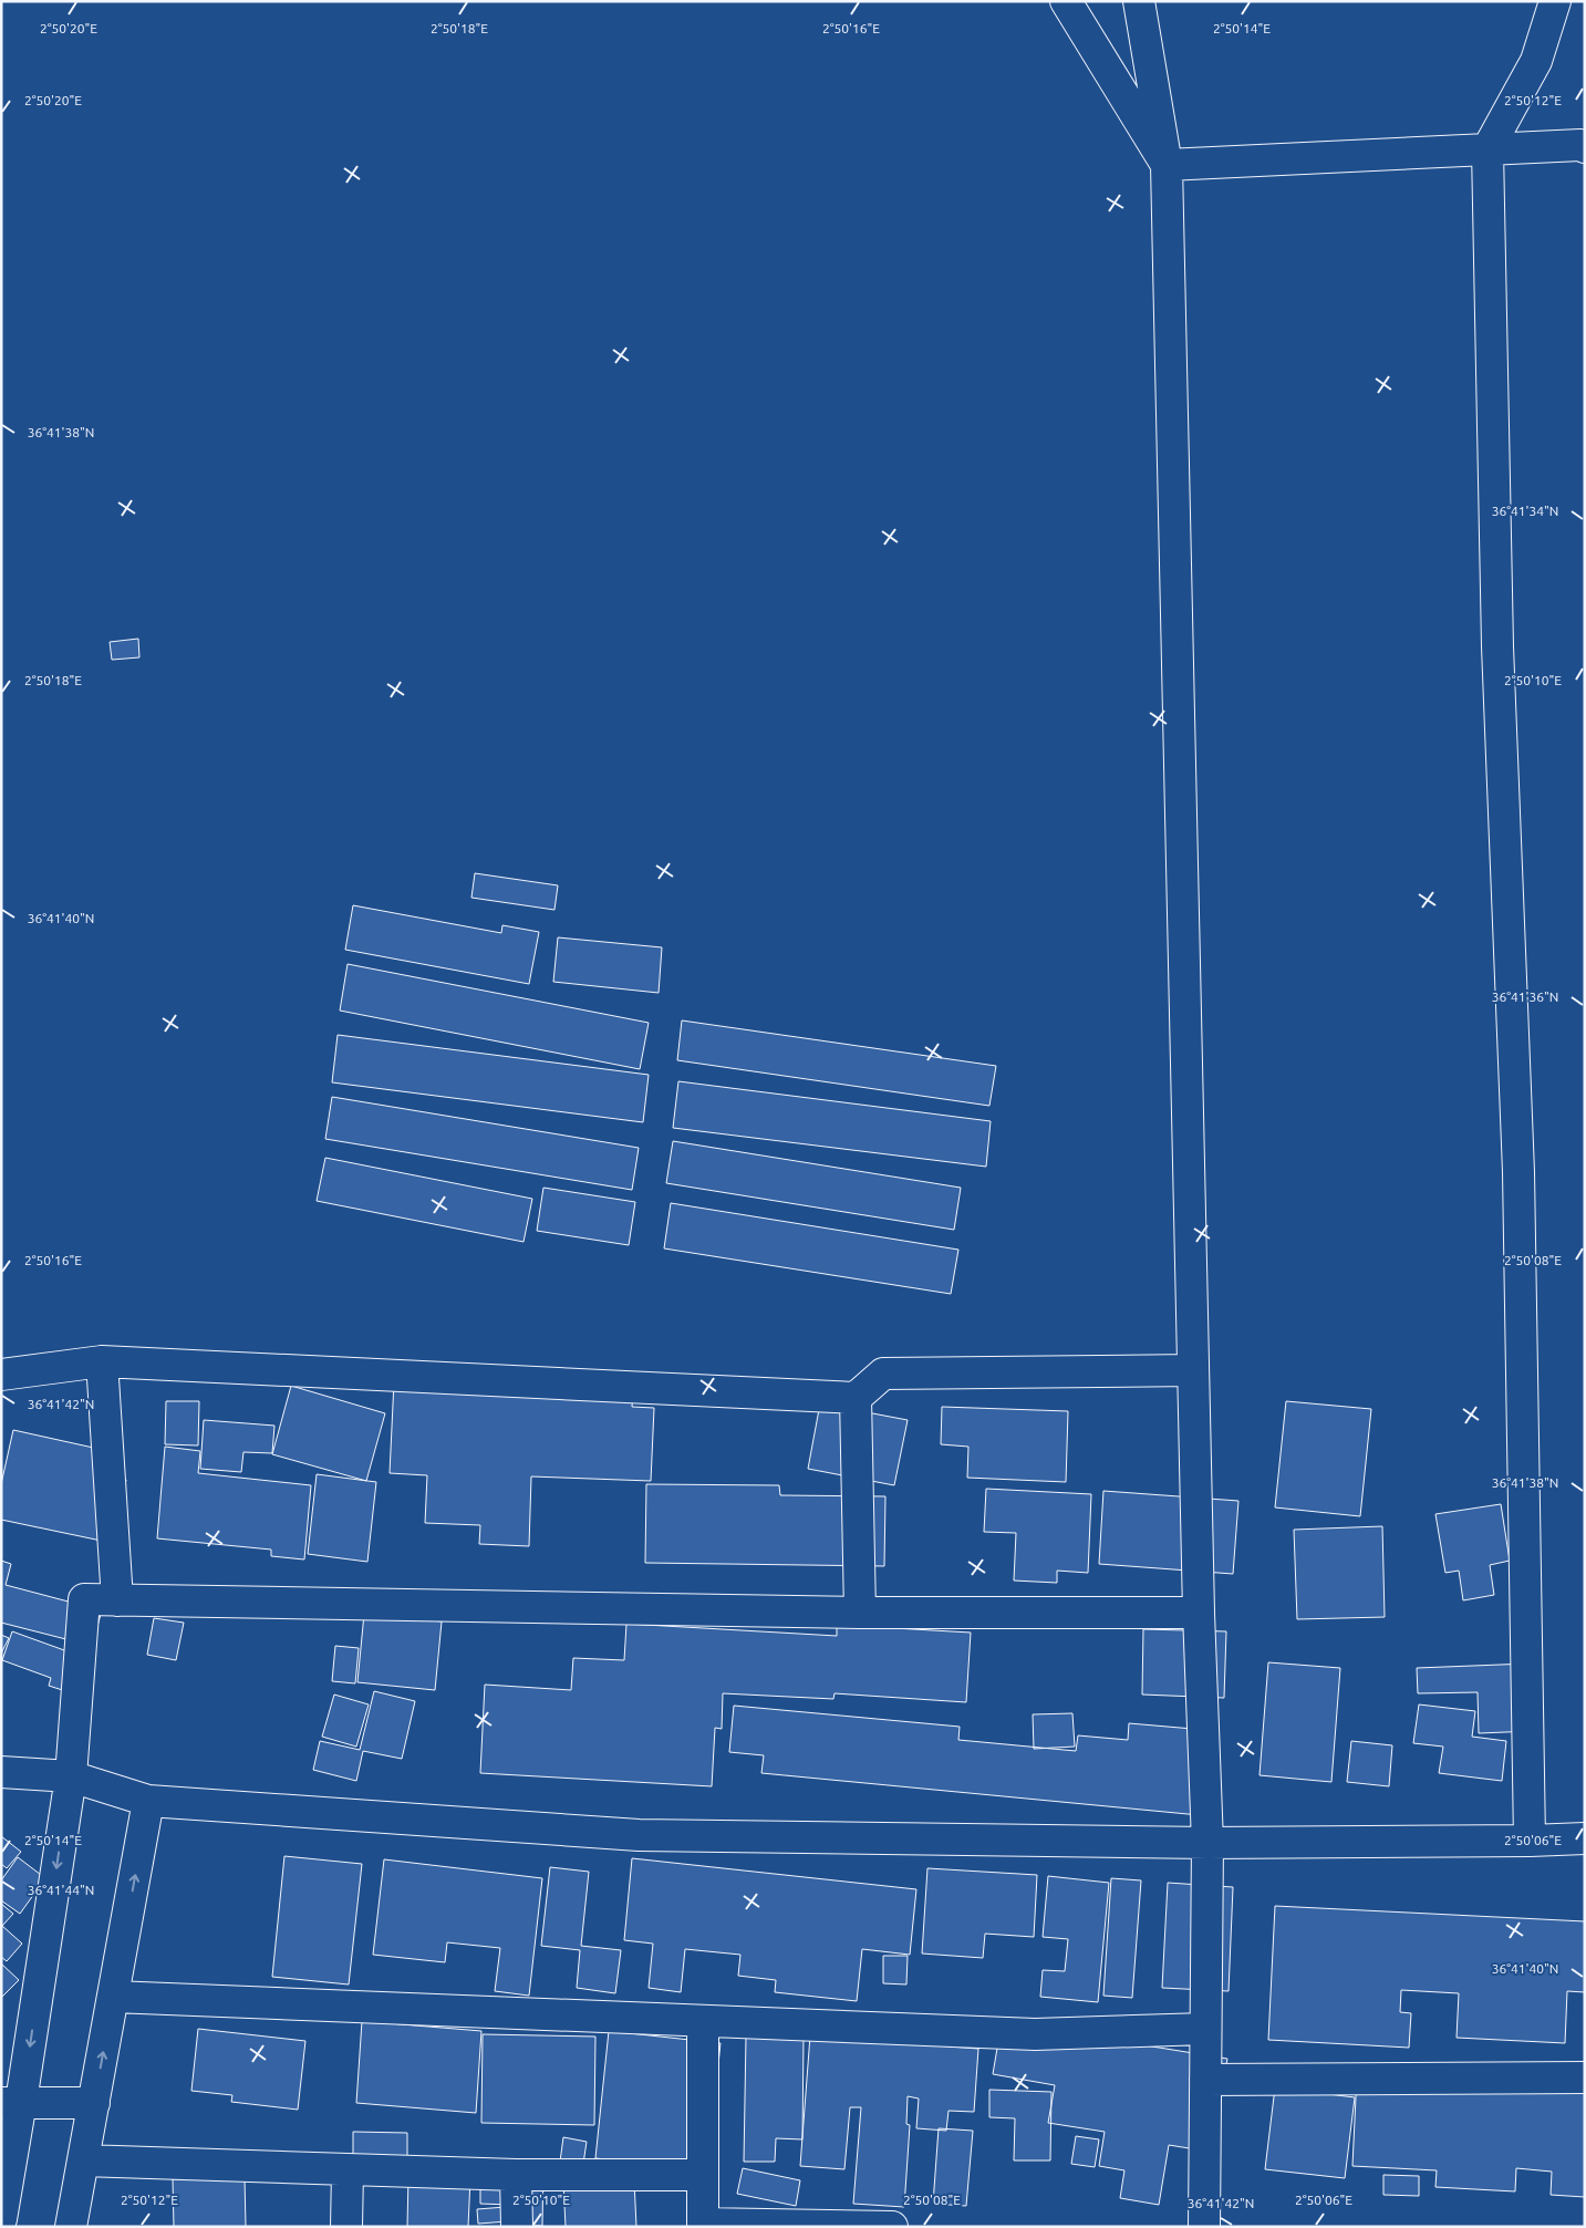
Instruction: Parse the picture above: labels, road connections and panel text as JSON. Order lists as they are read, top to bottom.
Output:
{
  "coordinates": [
    "2°50'20\"E",
    "2°50'18\"E",
    "2°50'16\"E",
    "2°50'14\"E",
    "2°50'12\"E",
    "36°41'38\"N",
    "36°41'34\"N",
    "2°50'10\"E",
    "36°41'40\"N",
    "36°41'36\"N",
    "2°50'08\"E",
    "36°41'42\"N",
    "2°50'06\"E",
    "36°41'44\"N"
  ]
}
